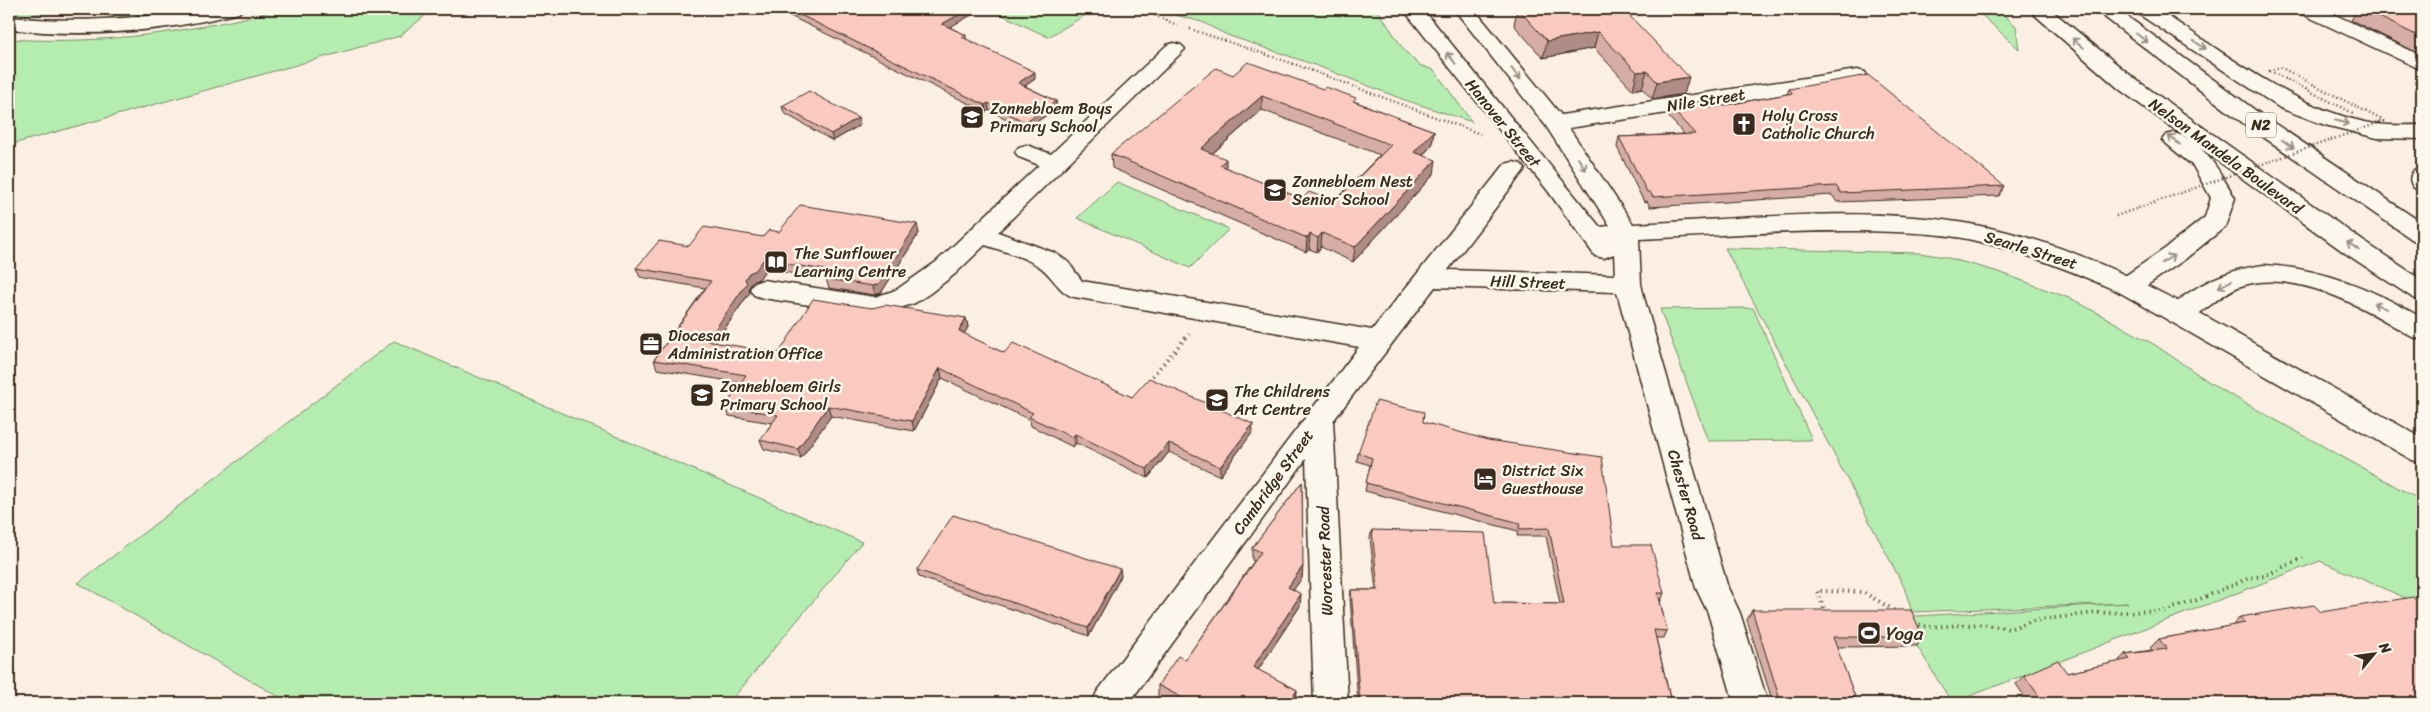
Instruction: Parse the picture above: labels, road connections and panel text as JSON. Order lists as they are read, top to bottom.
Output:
{
  "streets": {
    "main road": [
      "Nile Street",
      "Hanover Street",
      "N2",
      "Nelson Mandela Boulevard",
      "Searle Street",
      "Hill Street",
      "Cambridge Street",
      "Chester Road",
      "Worcester Road"
    ]
  },
  "crossings": [
    ["Hanover Street", "Searle Street"],
    ["Hanover Street", "Chester Road"],
    ["Searle Street", "Chester Road"],
    ["Hill Street", "Cambridge Street"],
    ["Hill Street", "Chester Road"],
    ["Cambridge Street", "Worcester Road"]
  ],
  "places": {
    "school or university": [
      "Zonnebloem Boys Primary School",
      "Zonnebloem Nest Senior School",
      "Zonnebloem Girls Primary School",
      "The Childrens Art Centre"
    ],
    "church": ["Holy Cross Catholic Church"],
    "library": ["The Sunflower Learning Centre"],
    "office": ["Diocesan Administration Office"],
    "hotel": ["District Six Guesthouse"],
    "sports": ["Yoga"]
  },
  "north": "top right"
}
